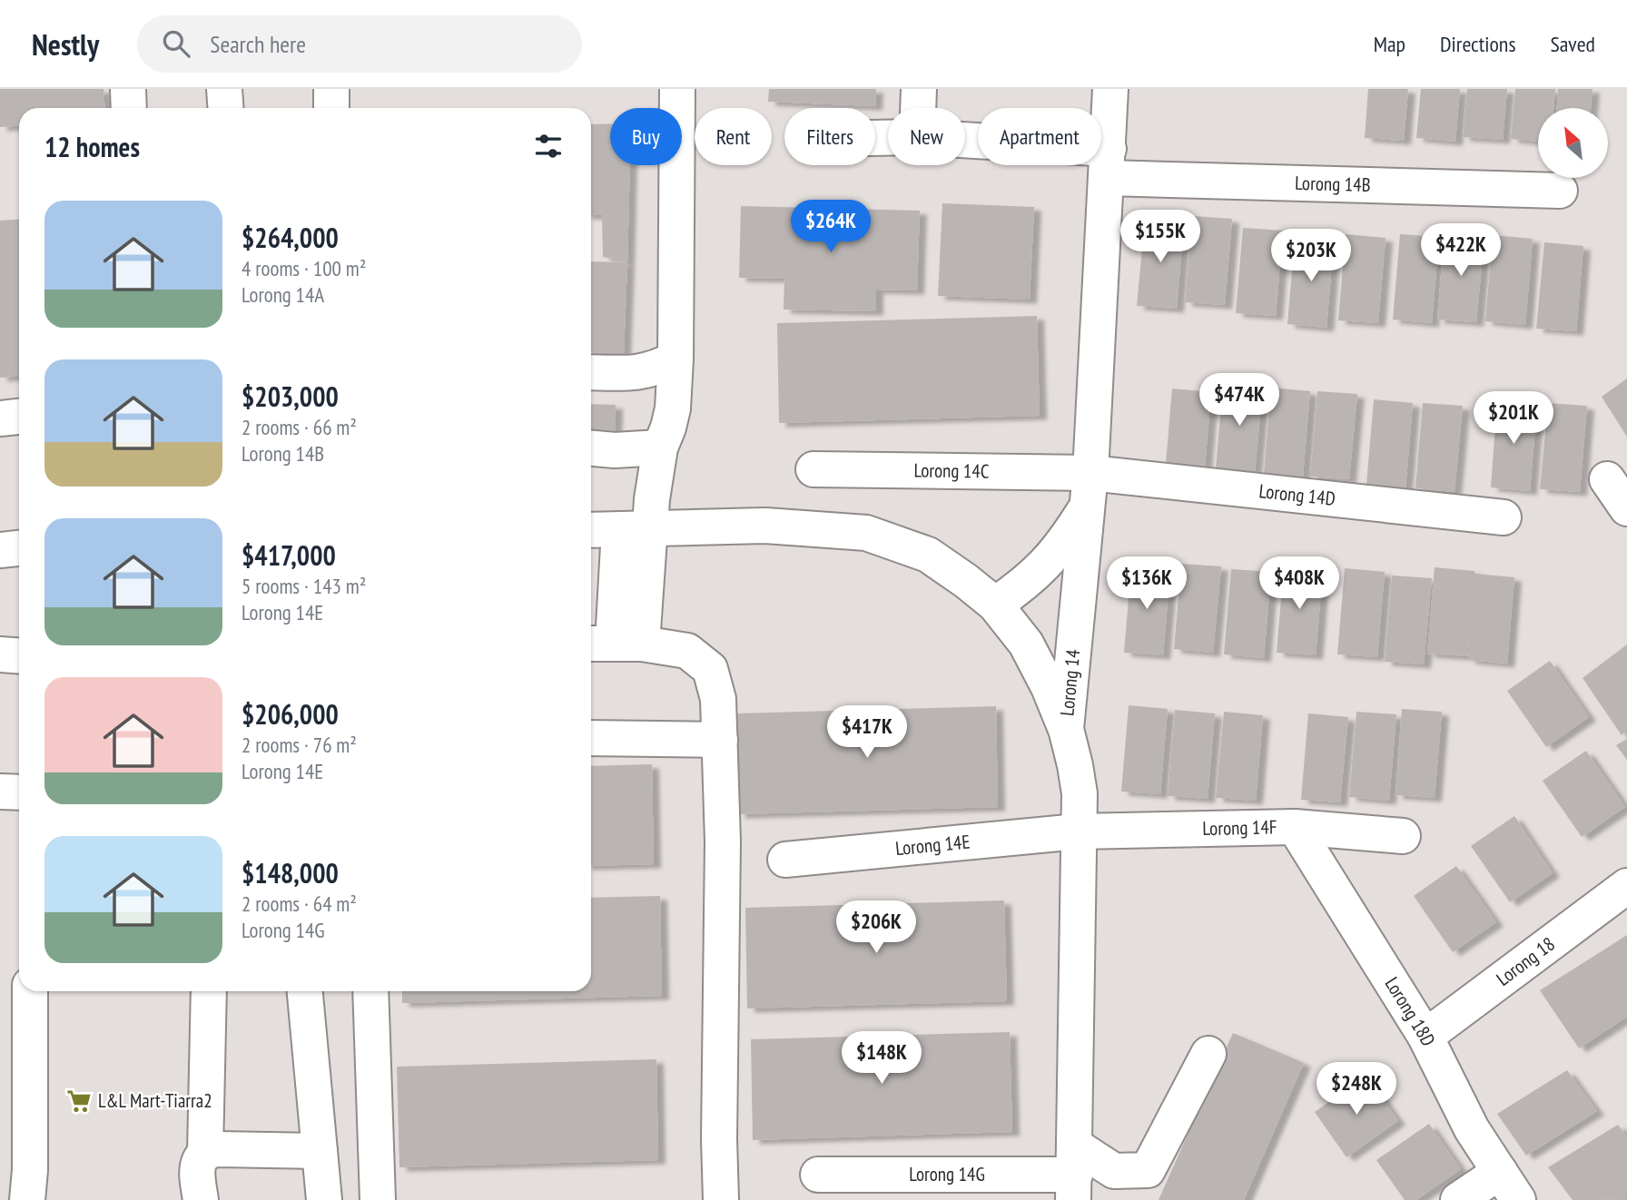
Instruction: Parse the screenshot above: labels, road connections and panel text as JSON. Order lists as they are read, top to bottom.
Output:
{
  "streets": {
    "street": [
      "Lorong 14B",
      "Lorong 14C",
      "Lorong 14D",
      "Lorong 14",
      "Lorong 14F",
      "Lorong 14E",
      "Lorong 18",
      "Lorong 18D",
      "Lorong 14G"
    ]
  },
  "crossings": [
    ["Lorong 14B", "Lorong 14"],
    ["Lorong 14C", "Lorong 14D"],
    ["Lorong 14C", "Lorong 14"],
    ["Lorong 14D", "Lorong 14"],
    ["Lorong 14", "Lorong 14F"],
    ["Lorong 14", "Lorong 14E"],
    ["Lorong 14", "Lorong 14G"],
    ["Lorong 14F", "Lorong 14E"],
    ["Lorong 14F", "Lorong 18D"],
    ["Lorong 18", "Lorong 18D"]
  ],
  "places": {
    "supermarket": ["L&L Mart-Tiarra2"]
  },
  "north": "top left",
  "page": {
    "header": "Nestly",
    "search": "Search here",
    "nav": ["Map", "Directions", "Saved"],
    "chip": [
      "Buy",
      "Rent",
      "Filters",
      "New",
      "Apartment"
    ],
    "heading": "12 homes",
    "list": [
      {
        "name": "$264,000",
        "note": "4 rooms · 100 m² · Lorong 14A"
      },
      {
        "name": "$203,000",
        "note": "2 rooms · 66 m² · Lorong 14B"
      },
      {
        "name": "$417,000",
        "note": "5 rooms · 143 m² · Lorong 14E"
      },
      {
        "name": "$206,000",
        "note": "2 rooms · 76 m² · Lorong 14E"
      },
      {
        "name": "$148,000",
        "note": "2 rooms · 64 m² · Lorong 14G"
      }
    ],
    "price": [
      "$264K",
      "$155K",
      "$422K",
      "$203K",
      "$474K",
      "$201K",
      "$136K",
      "$408K",
      "$417K",
      "$206K",
      "$148K",
      "$248K"
    ]
  }
}
